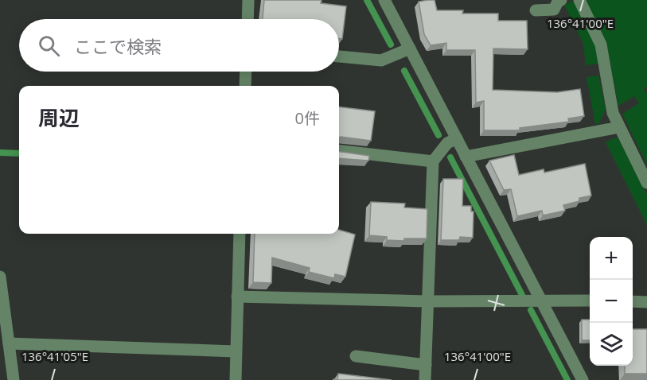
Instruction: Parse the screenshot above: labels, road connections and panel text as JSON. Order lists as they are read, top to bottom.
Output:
{
  "page": {
    "search": "ここで検索",
    "heading": ["周辺", "0件"],
    "map_buttons": ["+", "−"]
  },
  "coordinates": ["136°41'00\"E", "136°41'05\"E"]
}
